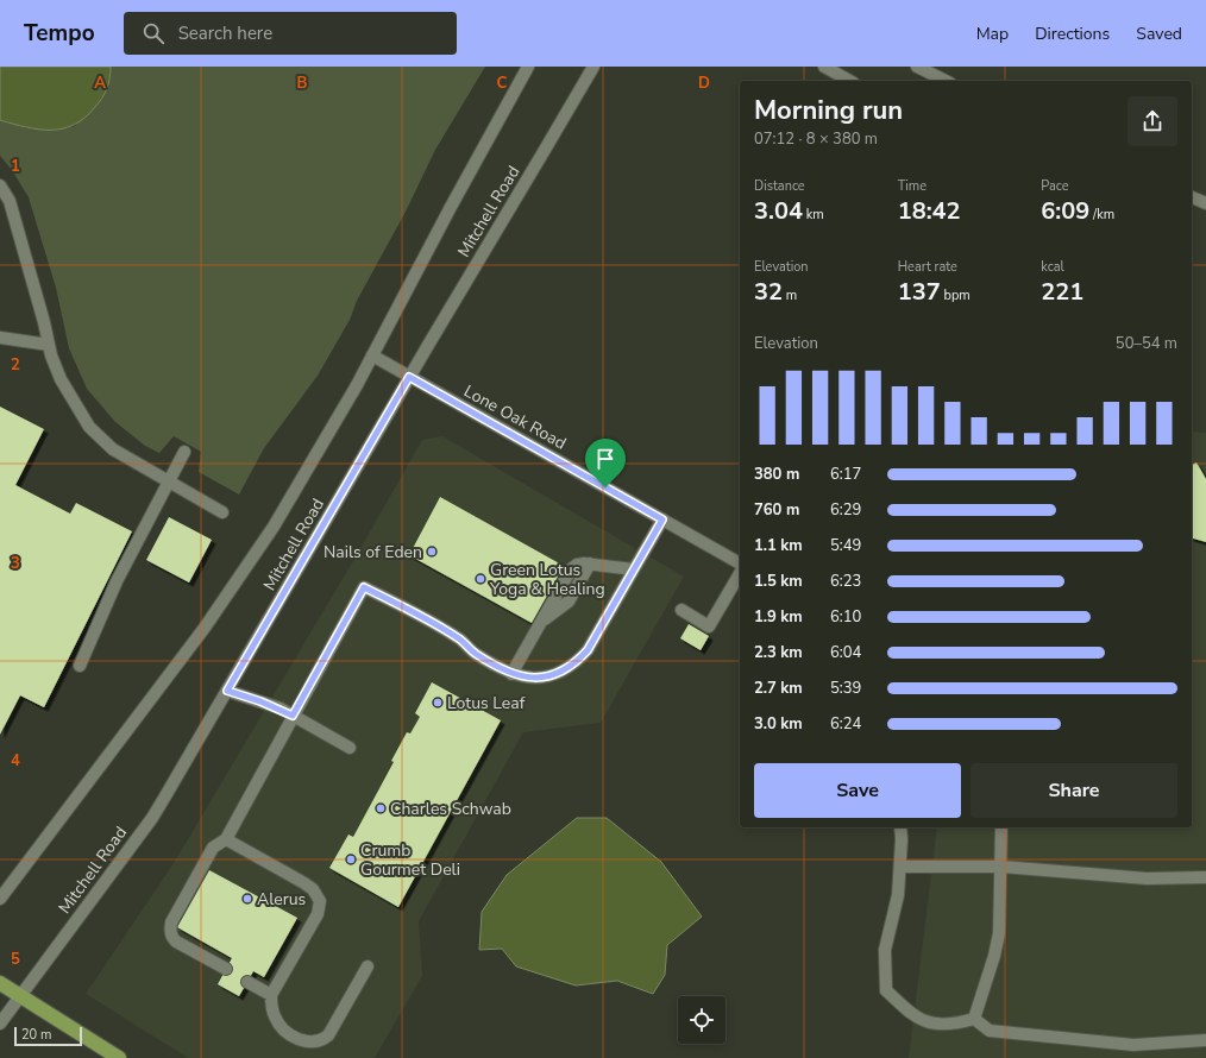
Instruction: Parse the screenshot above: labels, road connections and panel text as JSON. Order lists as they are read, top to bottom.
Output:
{
  "streets": {
    "main road": ["Mitchell Road", "Lone Oak Road"]
  },
  "crossings": [
    ["Mitchell Road", "Lone Oak Road"]
  ],
  "places": [
    "Nails of Eden",
    "Green Lotus Yoga & Healing",
    "Lotus Leaf",
    "Charles Schwab",
    "Crumb Gourmet Deli",
    "Alerus"
  ],
  "scale_bar": "20 m",
  "page": {
    "header": "Tempo",
    "search": "Search here",
    "nav": ["Map", "Directions", "Saved"],
    "heading": ["Morning run", "07:12 · 8 × 380 m"],
    "stats": [
      ["Distance", "3.04 km"],
      ["Time", "18:42"],
      ["Pace", "6:09 /km"],
      ["Elevation", "32 m"],
      ["Heart rate", "137 bpm"],
      ["kcal", "221"]
    ],
    "chart": ["Elevation", "50–54 m"],
    "list": [
      {
        "name": "380 m",
        "note": "6:17"
      },
      {
        "name": "760 m",
        "note": "6:29"
      },
      {
        "name": "1.1 km",
        "note": "5:49"
      },
      {
        "name": "1.5 km",
        "note": "6:23"
      },
      {
        "name": "1.9 km",
        "note": "6:10"
      },
      {
        "name": "2.3 km",
        "note": "6:04"
      },
      {
        "name": "2.7 km",
        "note": "5:39"
      },
      {
        "name": "3.0 km",
        "note": "6:24"
      }
    ],
    "buttons": ["Save", "Share"],
    "scale": "20 m"
  },
  "grid": {
    "columns": [
      "A",
      "B",
      "C",
      "D"
    ],
    "rows": [
      "1",
      "2",
      "3",
      "4",
      "5"
    ]
  }
}
